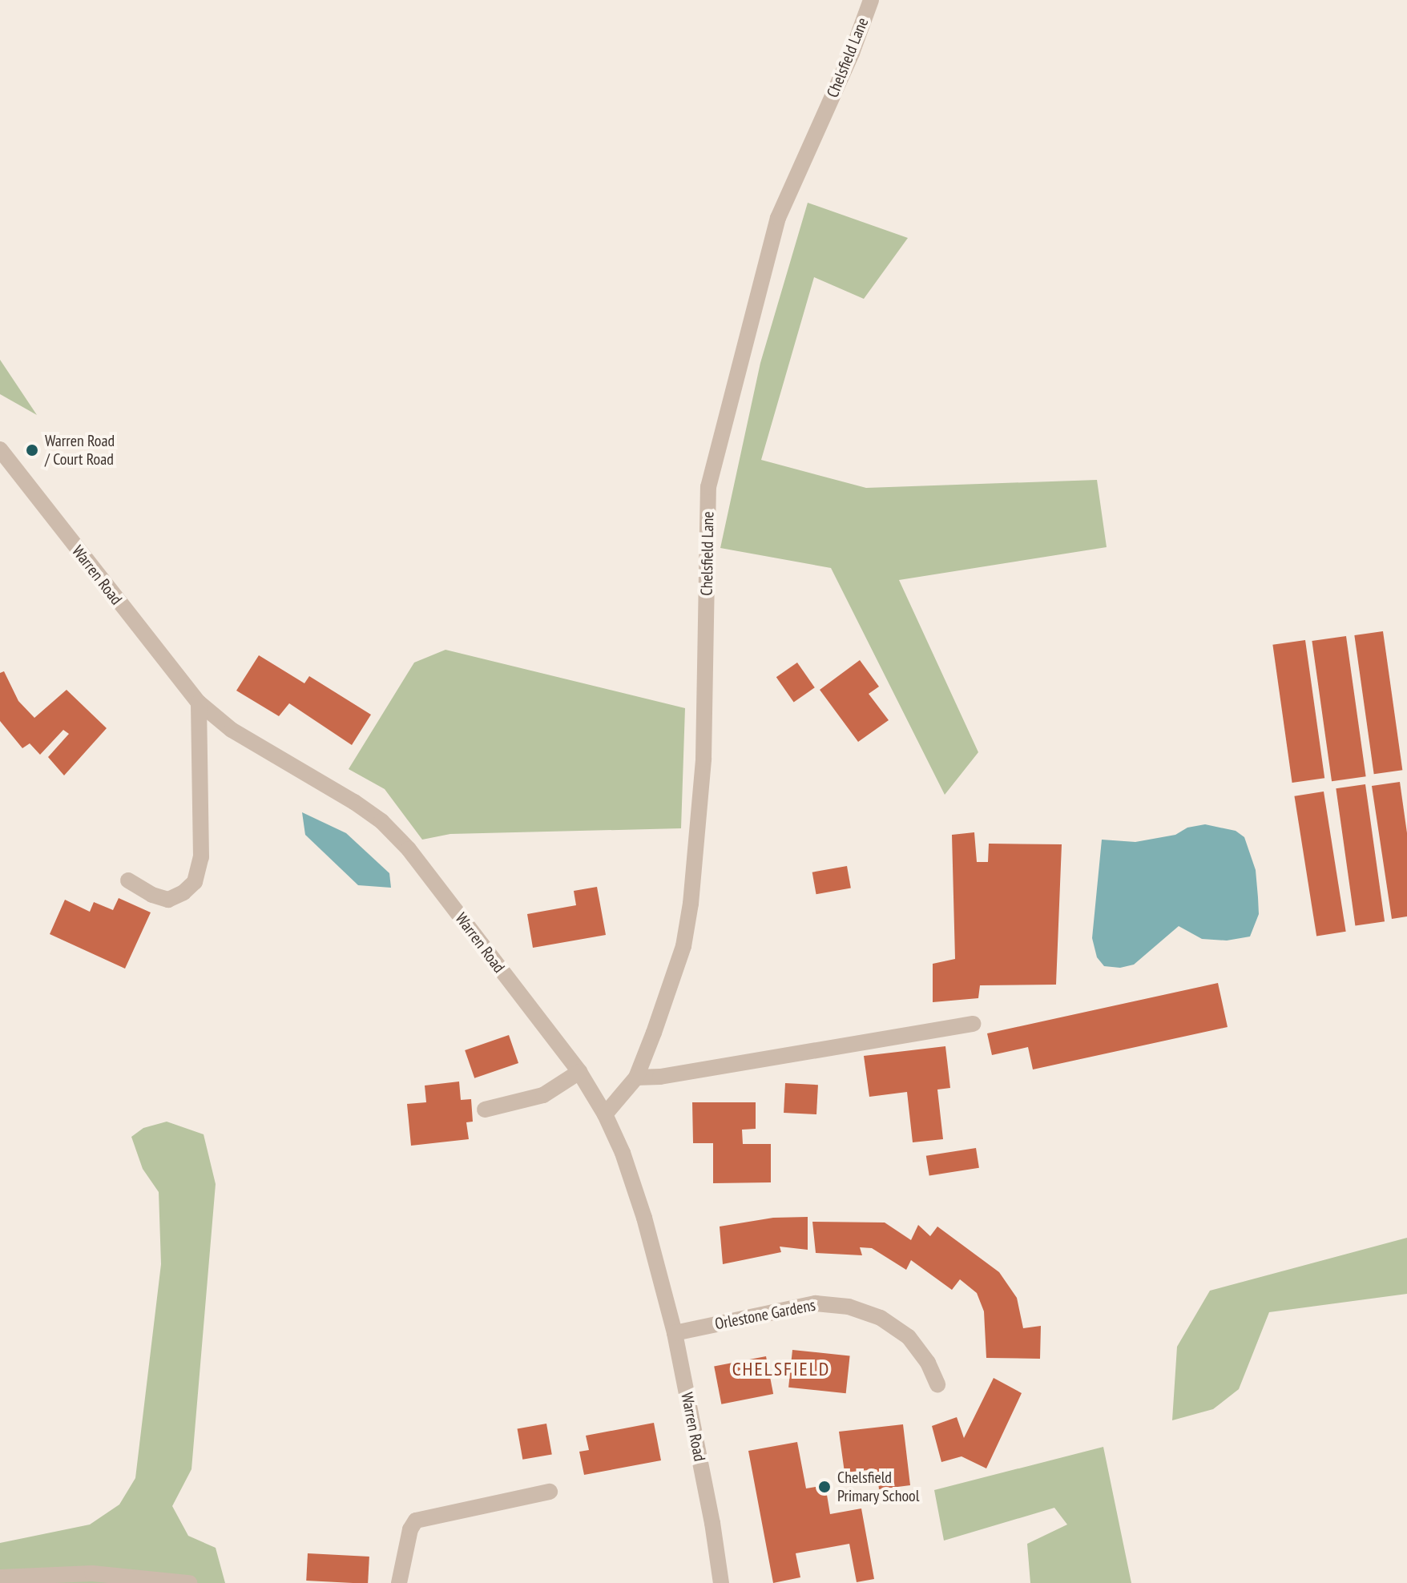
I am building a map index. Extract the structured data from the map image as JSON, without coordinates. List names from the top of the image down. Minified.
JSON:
{"streets":{"street":["Chelsfield Lane","Warren Road","Orlestone Gardens"]},"crossings":[["Chelsfield Lane","Warren Road"],["Warren Road","Orlestone Gardens"]],"districts":["CHELSFIELD"],"places":["Warren Road / Court Road","Chelsfield Primary School"]}
